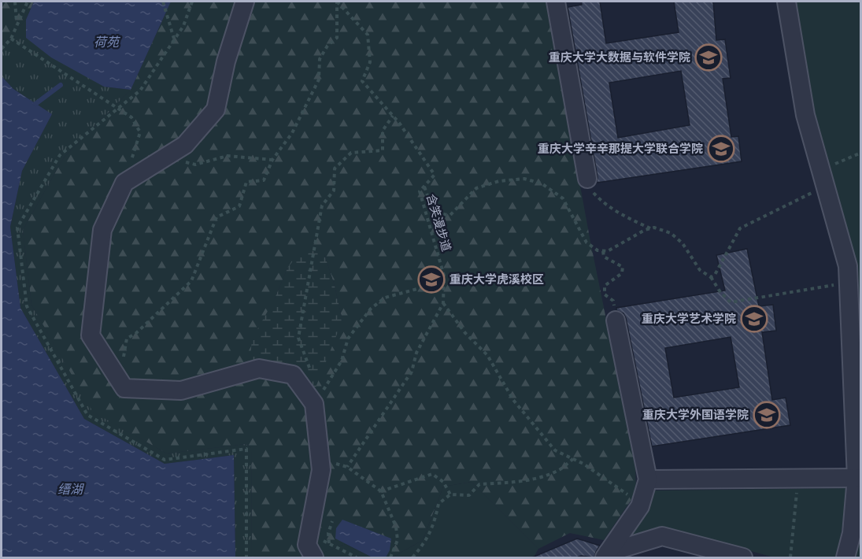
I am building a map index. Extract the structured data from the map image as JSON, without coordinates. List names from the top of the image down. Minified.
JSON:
{"streets":{"path":["含笑漫步道"]},"water":["荷苑","缙湖"],"places":{"school or university":["重庆大学大数据与软件学院","重庆大学辛辛那提大学联合学院","重庆大学虎溪校区","重庆大学艺术学院","重庆大学外国语学院"]}}
